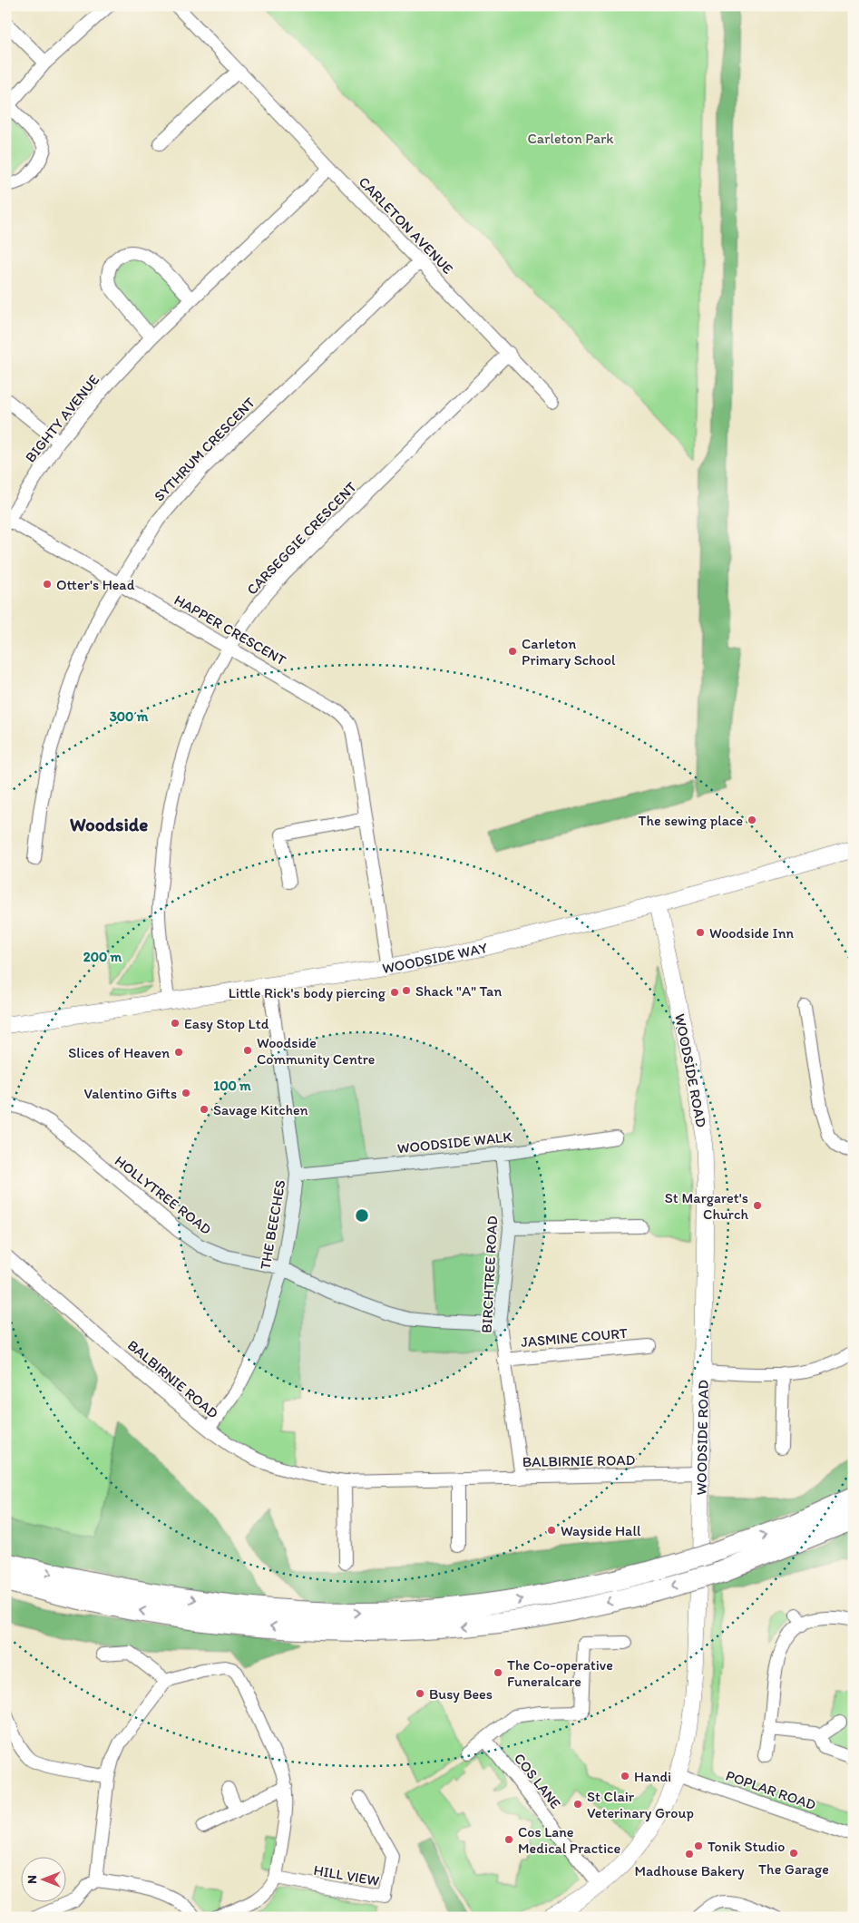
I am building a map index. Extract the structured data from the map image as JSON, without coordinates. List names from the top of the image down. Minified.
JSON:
{"streets":{"street":["CARLETON AVENUE","BIGHTY AVENUE","SYTHRUM CRESCENT","CARSEGGIE CRESCENT","HAPPER CRESCENT","WOODSIDE WAY","WOODSIDE ROAD","WOODSIDE WALK","HOLLYTREE ROAD","THE BEECHES","BIRCHTREE ROAD","JASMINE COURT","BALBIRNIE ROAD","COS LANE","POPLAR ROAD","HILL VIEW"]},"crossings":[["CARLETON AVENUE","BIGHTY AVENUE"],["CARLETON AVENUE","SYTHRUM CRESCENT"],["CARLETON AVENUE","CARSEGGIE CRESCENT"],["BIGHTY AVENUE","HAPPER CRESCENT"],["SYTHRUM CRESCENT","HAPPER CRESCENT"],["CARSEGGIE CRESCENT","HAPPER CRESCENT"],["CARSEGGIE CRESCENT","WOODSIDE WAY"],["HAPPER CRESCENT","WOODSIDE WAY"],["WOODSIDE WAY","WOODSIDE ROAD"],["WOODSIDE WAY","THE BEECHES"],["WOODSIDE ROAD","BALBIRNIE ROAD"],["WOODSIDE ROAD","COS LANE"],["WOODSIDE ROAD","POPLAR ROAD"],["WOODSIDE WALK","THE BEECHES"],["WOODSIDE WALK","BIRCHTREE ROAD"],["HOLLYTREE ROAD","THE BEECHES"],["HOLLYTREE ROAD","BIRCHTREE ROAD"],["THE BEECHES","BALBIRNIE ROAD"],["BIRCHTREE ROAD","JASMINE COURT"],["BIRCHTREE ROAD","BALBIRNIE ROAD"]],"districts":["Woodside"],"parks":["Carleton Park"],"places":["Otter's Head","Carleton Primary School","The sewing place","Woodside Inn","Shack \"A\" Tan","Little Rick's body piercing","Easy Stop Ltd","Woodside Community Centre","Slices of Heaven","Valentino Gifts","Savage Kitchen","St Margaret's Church","Wayside Hall","The Co-operative Funeralcare","Busy Bees","Handi","St Clair Veterinary Group","Cos Lane Medical Practice","Tonik Studio","The Garage","Madhouse Bakery"],"north":"left","rings":["300 m","200 m","100 m"]}
